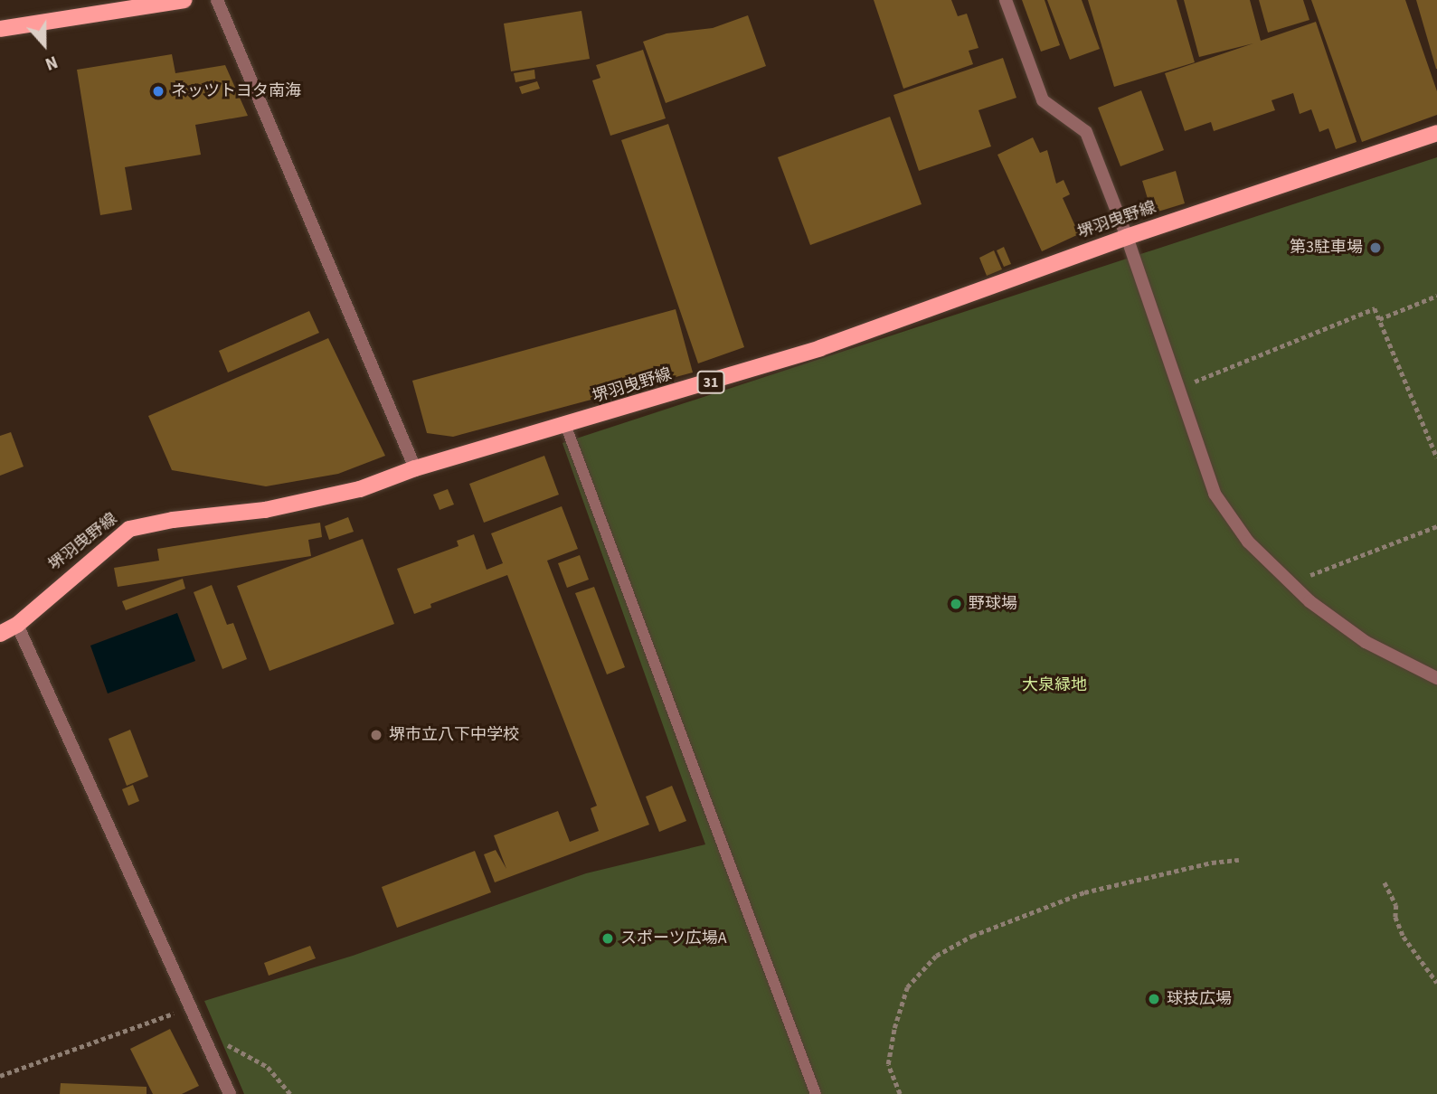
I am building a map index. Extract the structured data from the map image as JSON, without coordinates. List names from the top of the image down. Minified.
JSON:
{"streets":{"main road":["堺羽曳野線","31"]},"parks":["大泉緑地"],"places":["ネッツトヨタ南海","第3駐車場","野球場","堺市立八下中学校","スポーツ広場A","球技広場"],"north":"bottom"}
